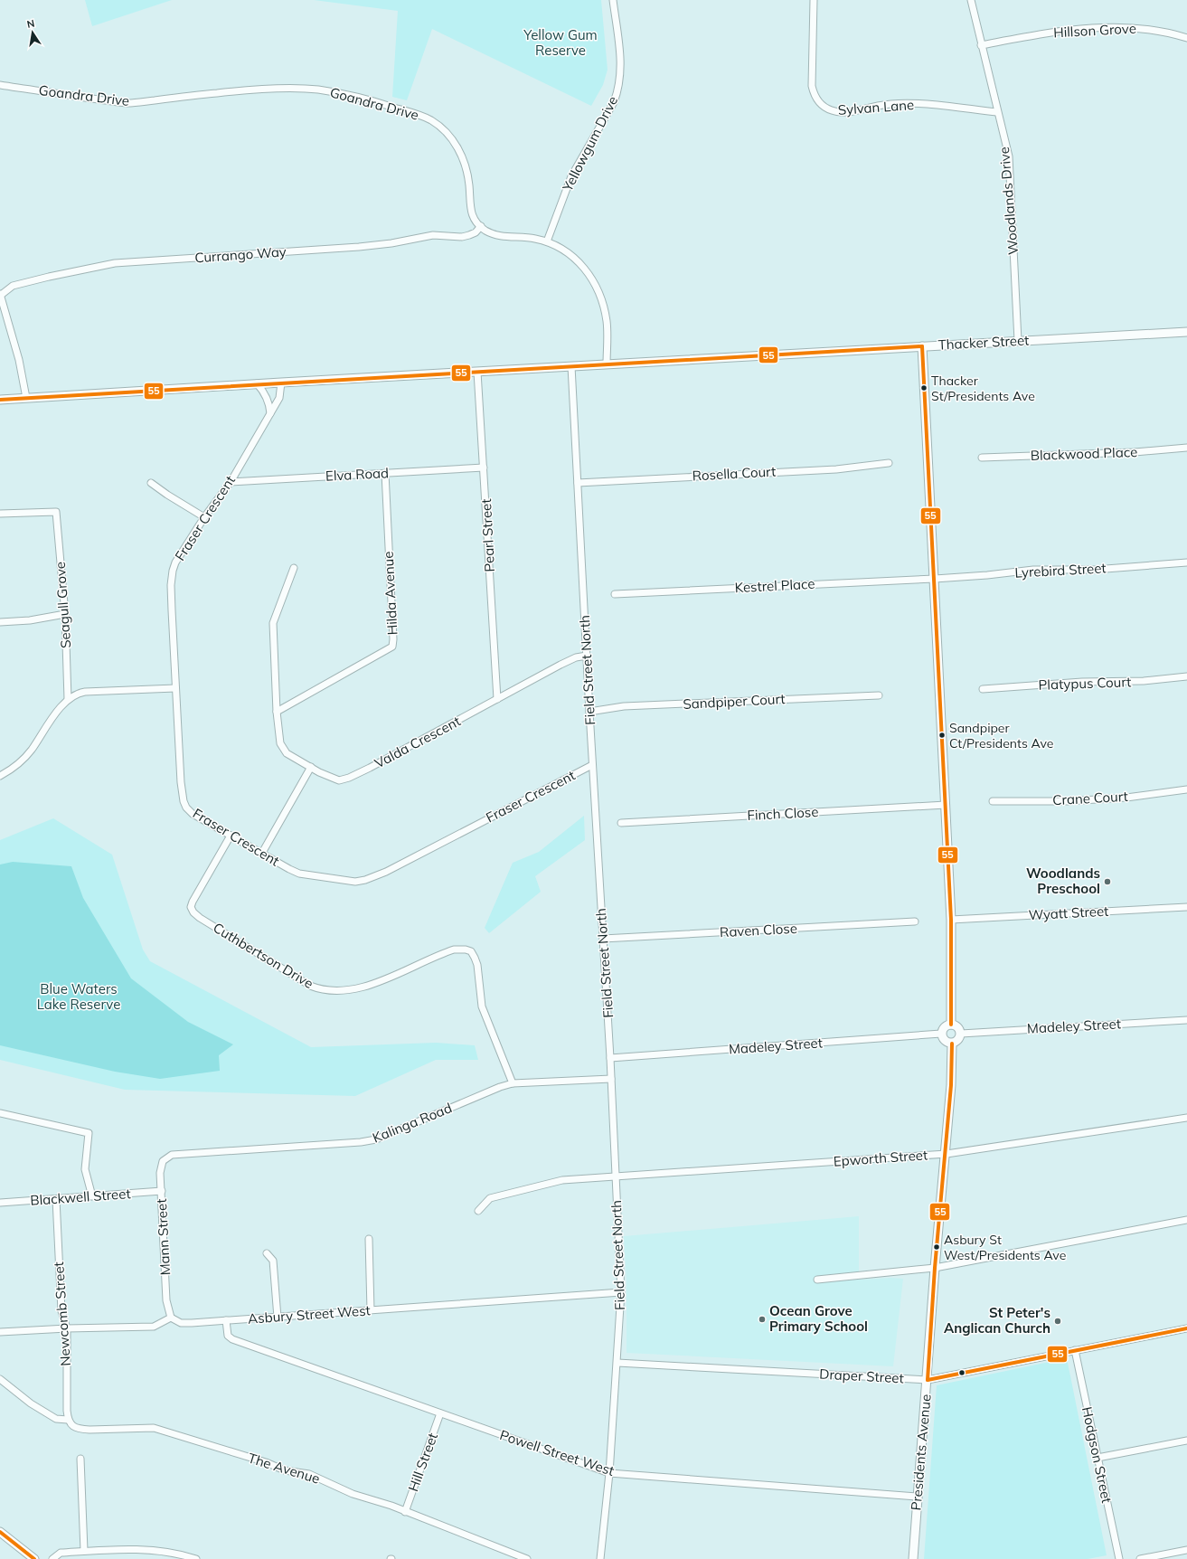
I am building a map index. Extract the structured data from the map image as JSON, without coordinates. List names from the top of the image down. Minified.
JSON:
{"streets":{"street":["Hillson Grove","Goandra Drive","Sylvan Lane","Yellowgum Drive","Woodlands Drive","Currango Way","Thacker Street","Blackwood Place","Rosella Court","Elva Road","Fraser Crescent","Pearl Street","Lyrebird Street","Kestrel Place","Hilda Avenue","Seagull Grove","Field Street North","Platypus Court","Sandpiper Court","Valda Crescent","Crane Court","Finch Close","Wyatt Street","Raven Close","Cuthbertson Drive","Madeley Street","Kalinga Road","Epworth Street","Blackwell Street","Mann Street","Newcomb Street","Asbury Street West","Draper Street","Presidents Avenue","Powell Street West","Hodgson Street","Hill Street","The Avenue"]},"crossings":[["Hillson Grove","Woodlands Drive"],["Goandra Drive","Yellowgum Drive"],["Goandra Drive","Currango Way"],["Goandra Drive","Thacker Street"],["Sylvan Lane","Woodlands Drive"],["Woodlands Drive","Thacker Street"],["Thacker Street","Fraser Crescent"],["Thacker Street","Pearl Street"],["Thacker Street","Field Street North"],["Rosella Court","Field Street North"],["Elva Road","Fraser Crescent"],["Elva Road","Pearl Street"],["Elva Road","Hilda Avenue"],["Fraser Crescent","Field Street North"],["Fraser Crescent","Cuthbertson Drive"],["Pearl Street","Valda Crescent"],["Lyrebird Street","Kestrel Place"],["Hilda Avenue","Valda Crescent"],["Field Street North","Sandpiper Court"],["Field Street North","Valda Crescent"],["Field Street North","Raven Close"],["Field Street North","Madeley Street"],["Field Street North","Kalinga Road"],["Field Street North","Epworth Street"],["Field Street North","Asbury Street West"],["Field Street North","Draper Street"],["Field Street North","Powell Street West"],["Cuthbertson Drive","Kalinga Road"],["Madeley Street","Presidents Avenue"],["Kalinga Road","Mann Street"],["Epworth Street","Presidents Avenue"],["Blackwell Street","Mann Street"],["Blackwell Street","Newcomb Street"],["Mann Street","Asbury Street West"],["Newcomb Street","The Avenue"],["Asbury Street West","Powell Street West"],["Draper Street","Presidents Avenue"],["Draper Street","Hodgson Street"],["Presidents Avenue","Powell Street West"],["Powell Street West","Hill Street"],["Hill Street","The Avenue"]],"parks":["Yellow Gum Reserve","Blue Waters Lake Reserve"],"places":["Thacker St/Presidents Ave","Sandpiper Ct/Presidents Ave","Woodlands Preschool","Asbury St West/Presidents Ave","Ocean Grove Primary School","St Peter's Anglican Church"],"lines":["transit line 55"],"north":"top"}
